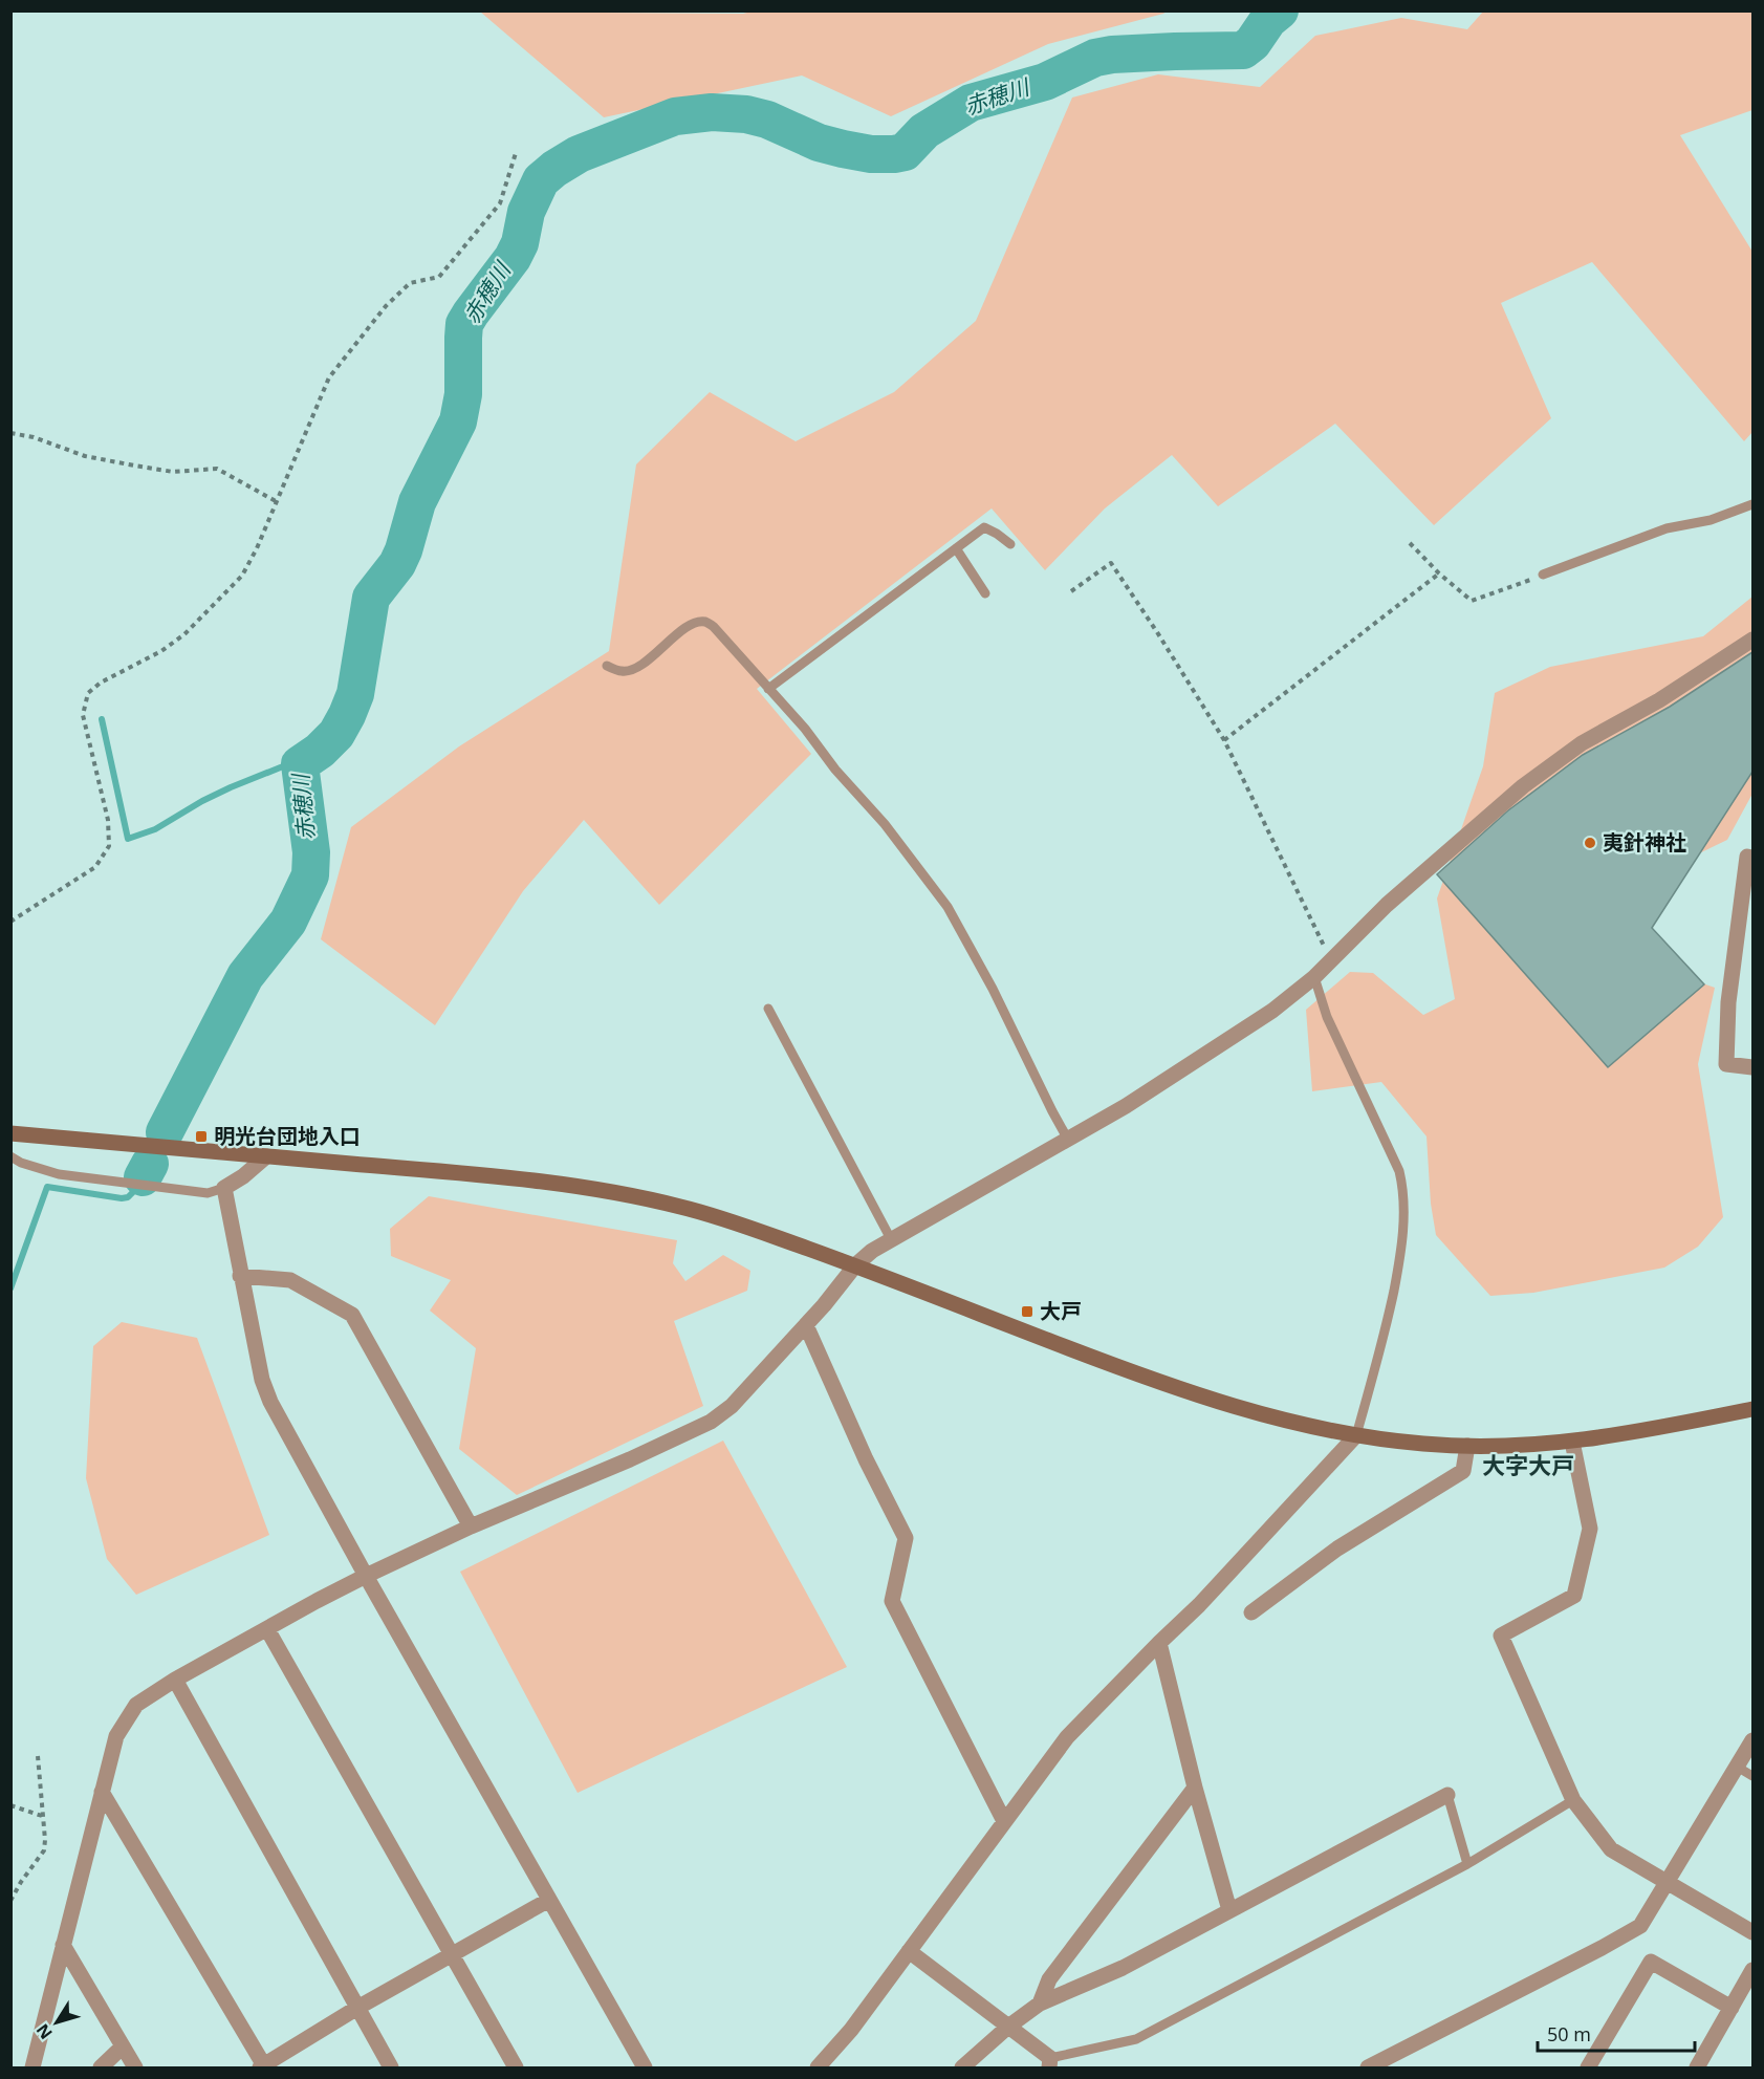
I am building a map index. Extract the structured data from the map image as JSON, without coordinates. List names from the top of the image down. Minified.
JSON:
{"districts":["大字大戸"],"water":["赤穂川"],"places":{"other":["夷針神社"],"transit":["明光台団地入口","大戸"]},"scale_bar":"50 m","north":"bottom left"}
